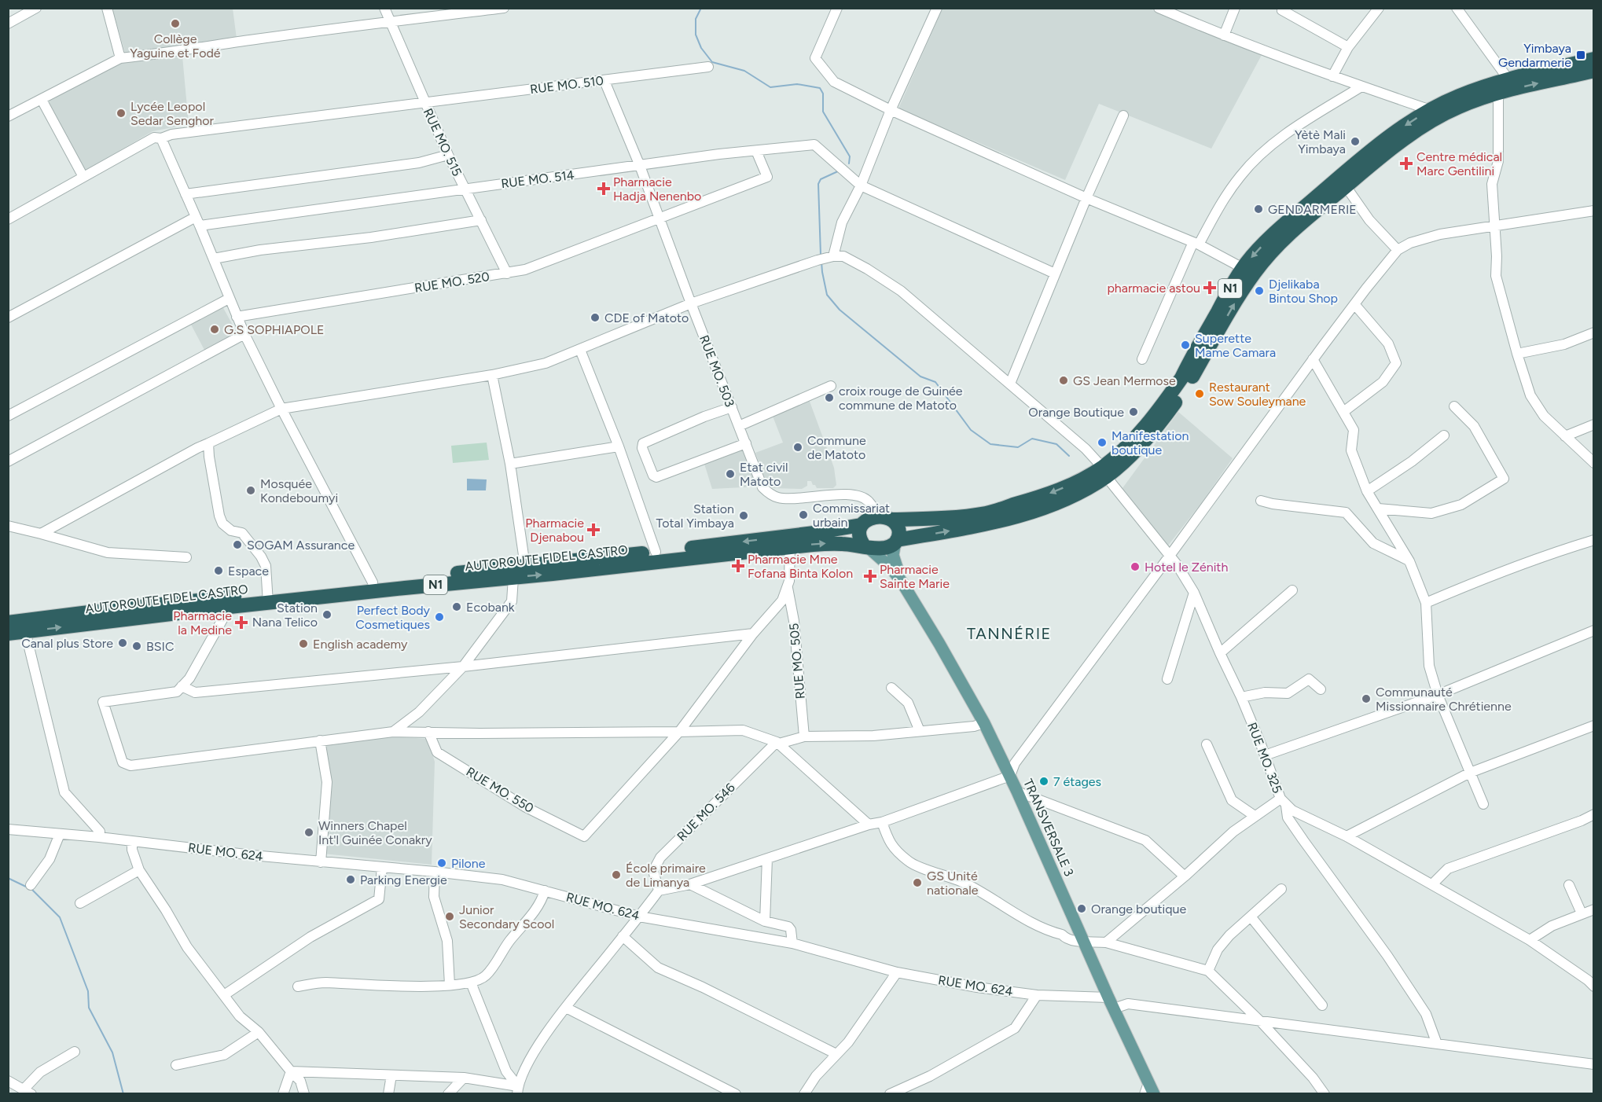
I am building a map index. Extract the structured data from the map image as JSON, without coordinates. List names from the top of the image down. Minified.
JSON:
{"streets":{"highway":["N1","AUTOROUTE FIDEL CASTRO"],"main road":["TRANSVERSALE 3"],"street":["RUE MO. 510","RUE MO. 515","RUE MO. 514","RUE MO. 520","RUE MO. 503","RUE MO. 505","RUE MO. 325","RUE MO. 550","RUE MO. 546","RUE MO. 624"]},"crossings":[["RUE MO. 510","RUE MO. 515"],["RUE MO. 510","RUE MO. 503"],["RUE MO. 515","RUE MO. 514"],["RUE MO. 515","RUE MO. 520"],["RUE MO. 514","RUE MO. 520"],["RUE MO. 514","RUE MO. 503"],["RUE MO. 520","RUE MO. 503"],["N1","RUE MO. 503"],["N1","AUTOROUTE FIDEL CASTRO"],["N1","RUE MO. 325"],["N1","TRANSVERSALE 3"],["RUE MO. 503","AUTOROUTE FIDEL CASTRO"],["RUE MO. 503","TRANSVERSALE 3"],["AUTOROUTE FIDEL CASTRO","TRANSVERSALE 3"],["TRANSVERSALE 3","RUE MO. 624"]],"districts":["TANNÉRIE"],"places":{"other":["Collège Yaguine et Fodé","Lycée Leopol Sedar Senghor","Yètè Mali Yimbaya","GENDARMERIE","Djelikaba Bintou Shop","CDE of Matoto","G.S SOPHIAPOLE","Superette Mame Camara","GS Jean Mermose","Restaurant Sow Souleymane","croix rouge de Guinée commune de Matoto","Orange Boutique","Manifestation boutique","Commune de Matoto","Etat civil Matoto","Mosquée Kondeboumyi","Commissariat urbain","Station Total Yimbaya","SOGAM Assurance","Hotel le Zénith","Espace","Ecobank","Station Nana Telico","Perfect Body Cosmetiques","Canal plus Store","English academy","BSIC","Communauté Missionnaire Chrétienne","7 étages","Winners Chapel Int'l Guinée Conakry","Pilone","École primaire de Limanya","Parking Energie","GS Unité nationale","Orange boutique","Junior Secondary Scool"],"transit":["Yimbaya Gendarmerie"],"health":["Centre médical Marc Gentilini","Pharmacie Hadja Nenenbo","pharmacie astou","Pharmacie Djenabou","Pharmacie Mme Fofana Binta Kolon","Pharmacie Sainte Marie","Pharmacie la Medine"]}}
